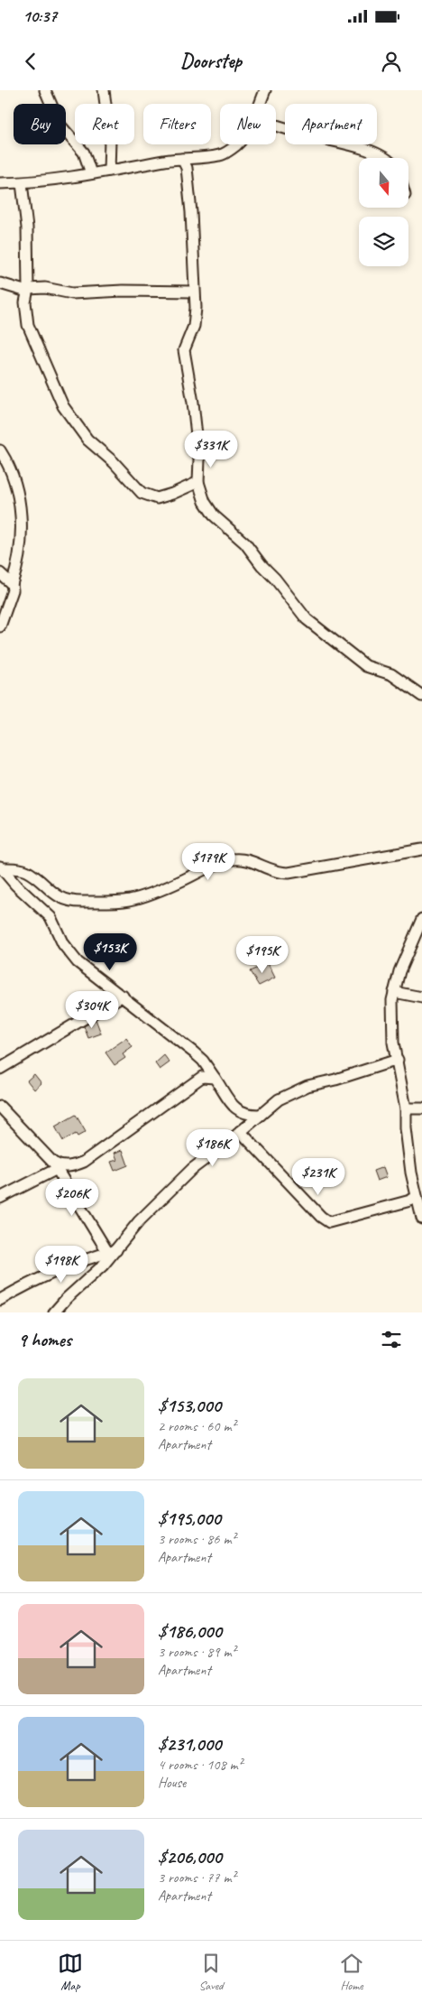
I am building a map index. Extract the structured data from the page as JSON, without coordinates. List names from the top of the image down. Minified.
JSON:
{"north":"bottom","page":{"status":"10:37","header":"Doorstep","chip":["Buy","Rent","Filters","New","Apartment"],"price":["$331K","$179K","$153K","$195K","$304K","$186K","$231K","$206K","$198K"],"heading":"9 homes","list":[{"name":"$153,000","note":"2 rooms · 60 m² · Apartment"},{"name":"$195,000","note":"3 rooms · 86 m² · Apartment"},{"name":"$186,000","note":"3 rooms · 89 m² · Apartment"},{"name":"$231,000","note":"4 rooms · 108 m² · House"},{"name":"$206,000","note":"3 rooms · 77 m² · Apartment"}],"tabs":["Map","Saved","Home"]}}
